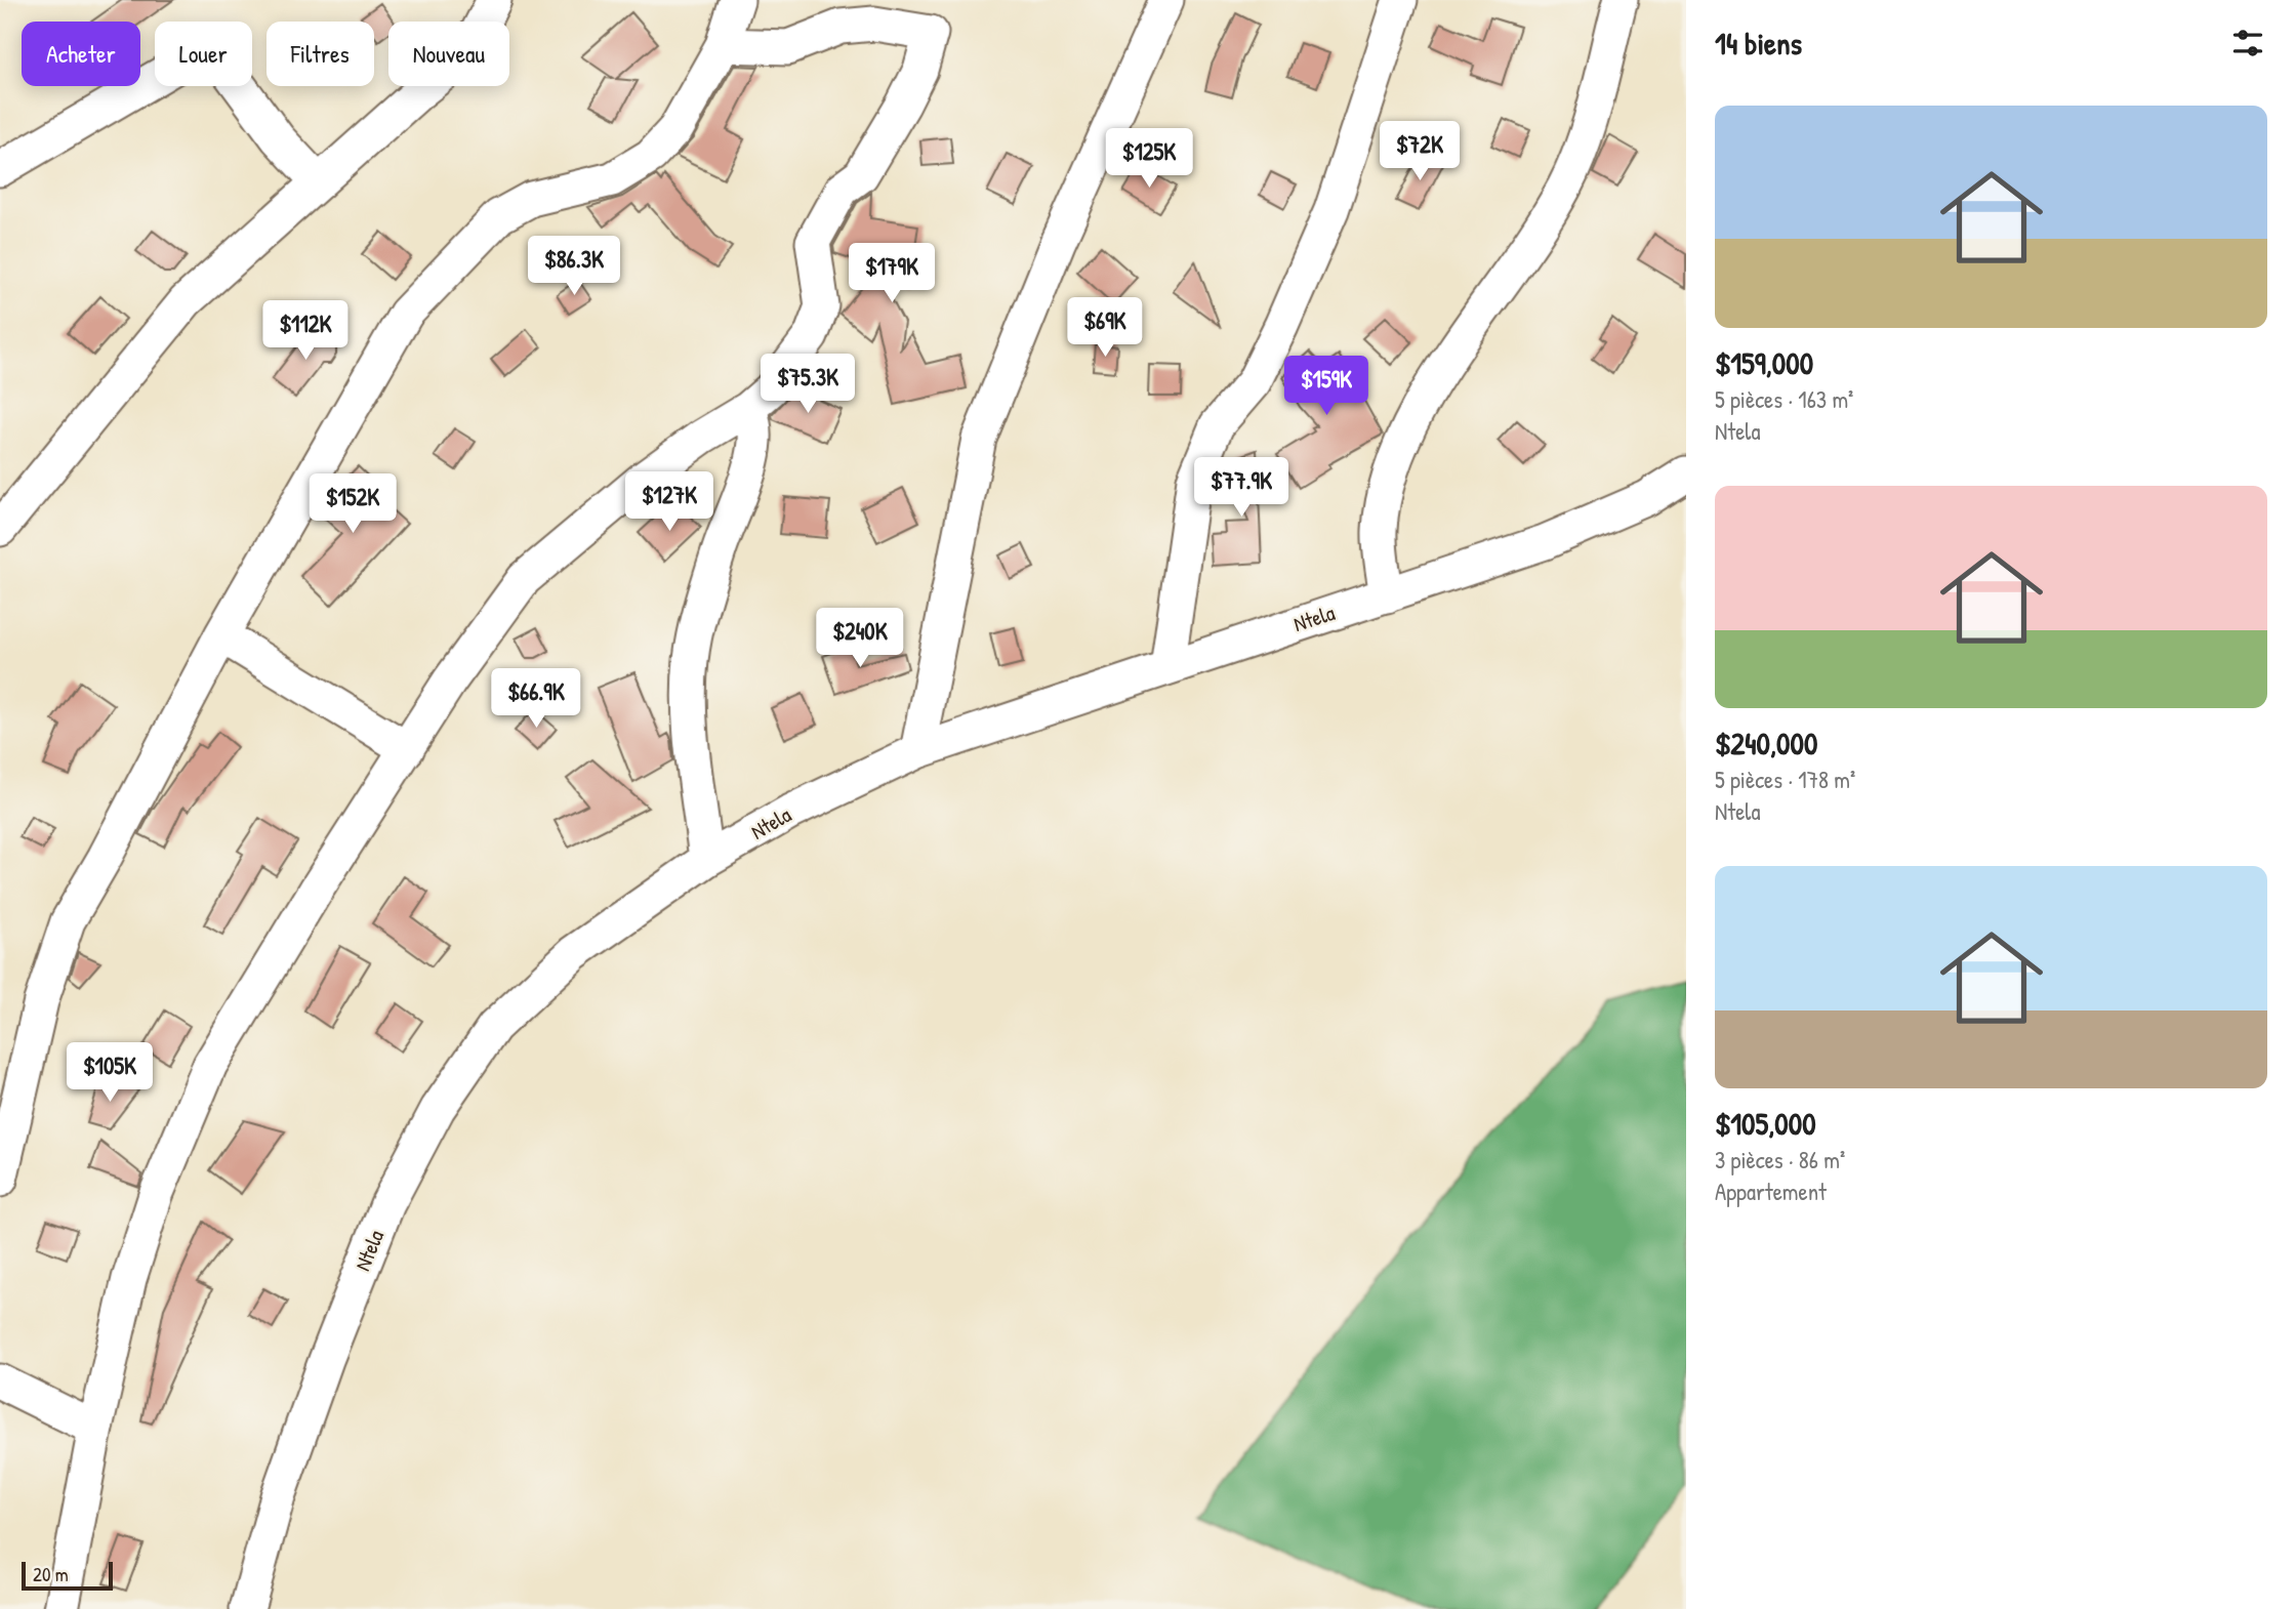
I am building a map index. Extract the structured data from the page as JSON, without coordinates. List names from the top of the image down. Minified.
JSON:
{"streets":{"street":["Ntela"]},"scale_bar":"20 m","page":{"heading":"14 biens","chip":["Acheter","Louer","Filtres","Nouveau"],"list":[{"name":"$159,000","note":"5 pièces · 163 m² · Ntela"},{"name":"$240,000","note":"5 pièces · 178 m² · Ntela"},{"name":"$105,000","note":"3 pièces · 86 m² · Appartement"}],"price":["$72K","$125K","$86.3K","$179K","$69K","$112K","$75.3K","$159K","$77.9K","$127K","$152K","$240K","$66.9K","$105K"],"scale":"20 m"}}
